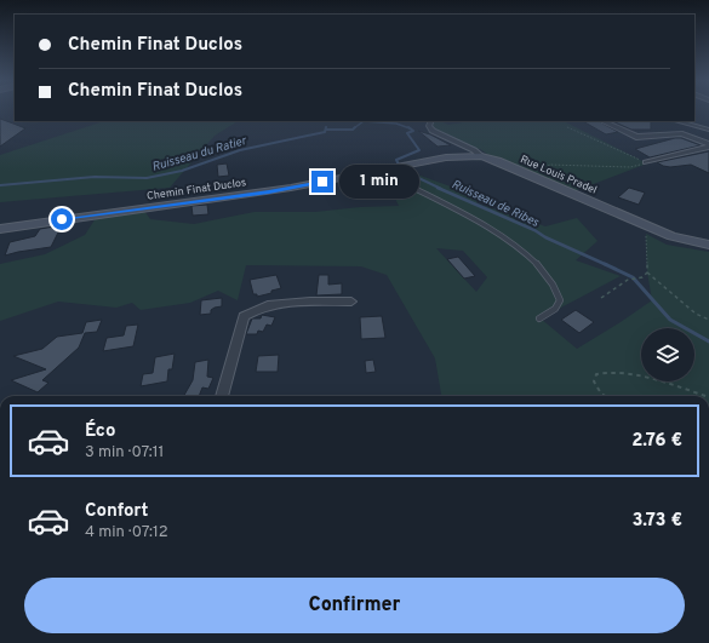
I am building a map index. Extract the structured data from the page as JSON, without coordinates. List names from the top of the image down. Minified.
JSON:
{"streets":{"main road":["Rue Louis Pradel","Chemin Finat Duclos"]},"crossings":[["Rue Louis Pradel","Chemin Finat Duclos"]],"water":["Ruisseau du Ratier","Ruisseau de Ribes"],"page":{"banner":["Chemin Finat Duclos","Chemin Finat Duclos"],"bubble":"1 min","list":[{"name":"Éco","note":"3 min · 07:11","value":"2.76 €"},{"name":"Confort","note":"4 min · 07:12","value":"3.73 €"}],"buttons":"Confirmer"}}
